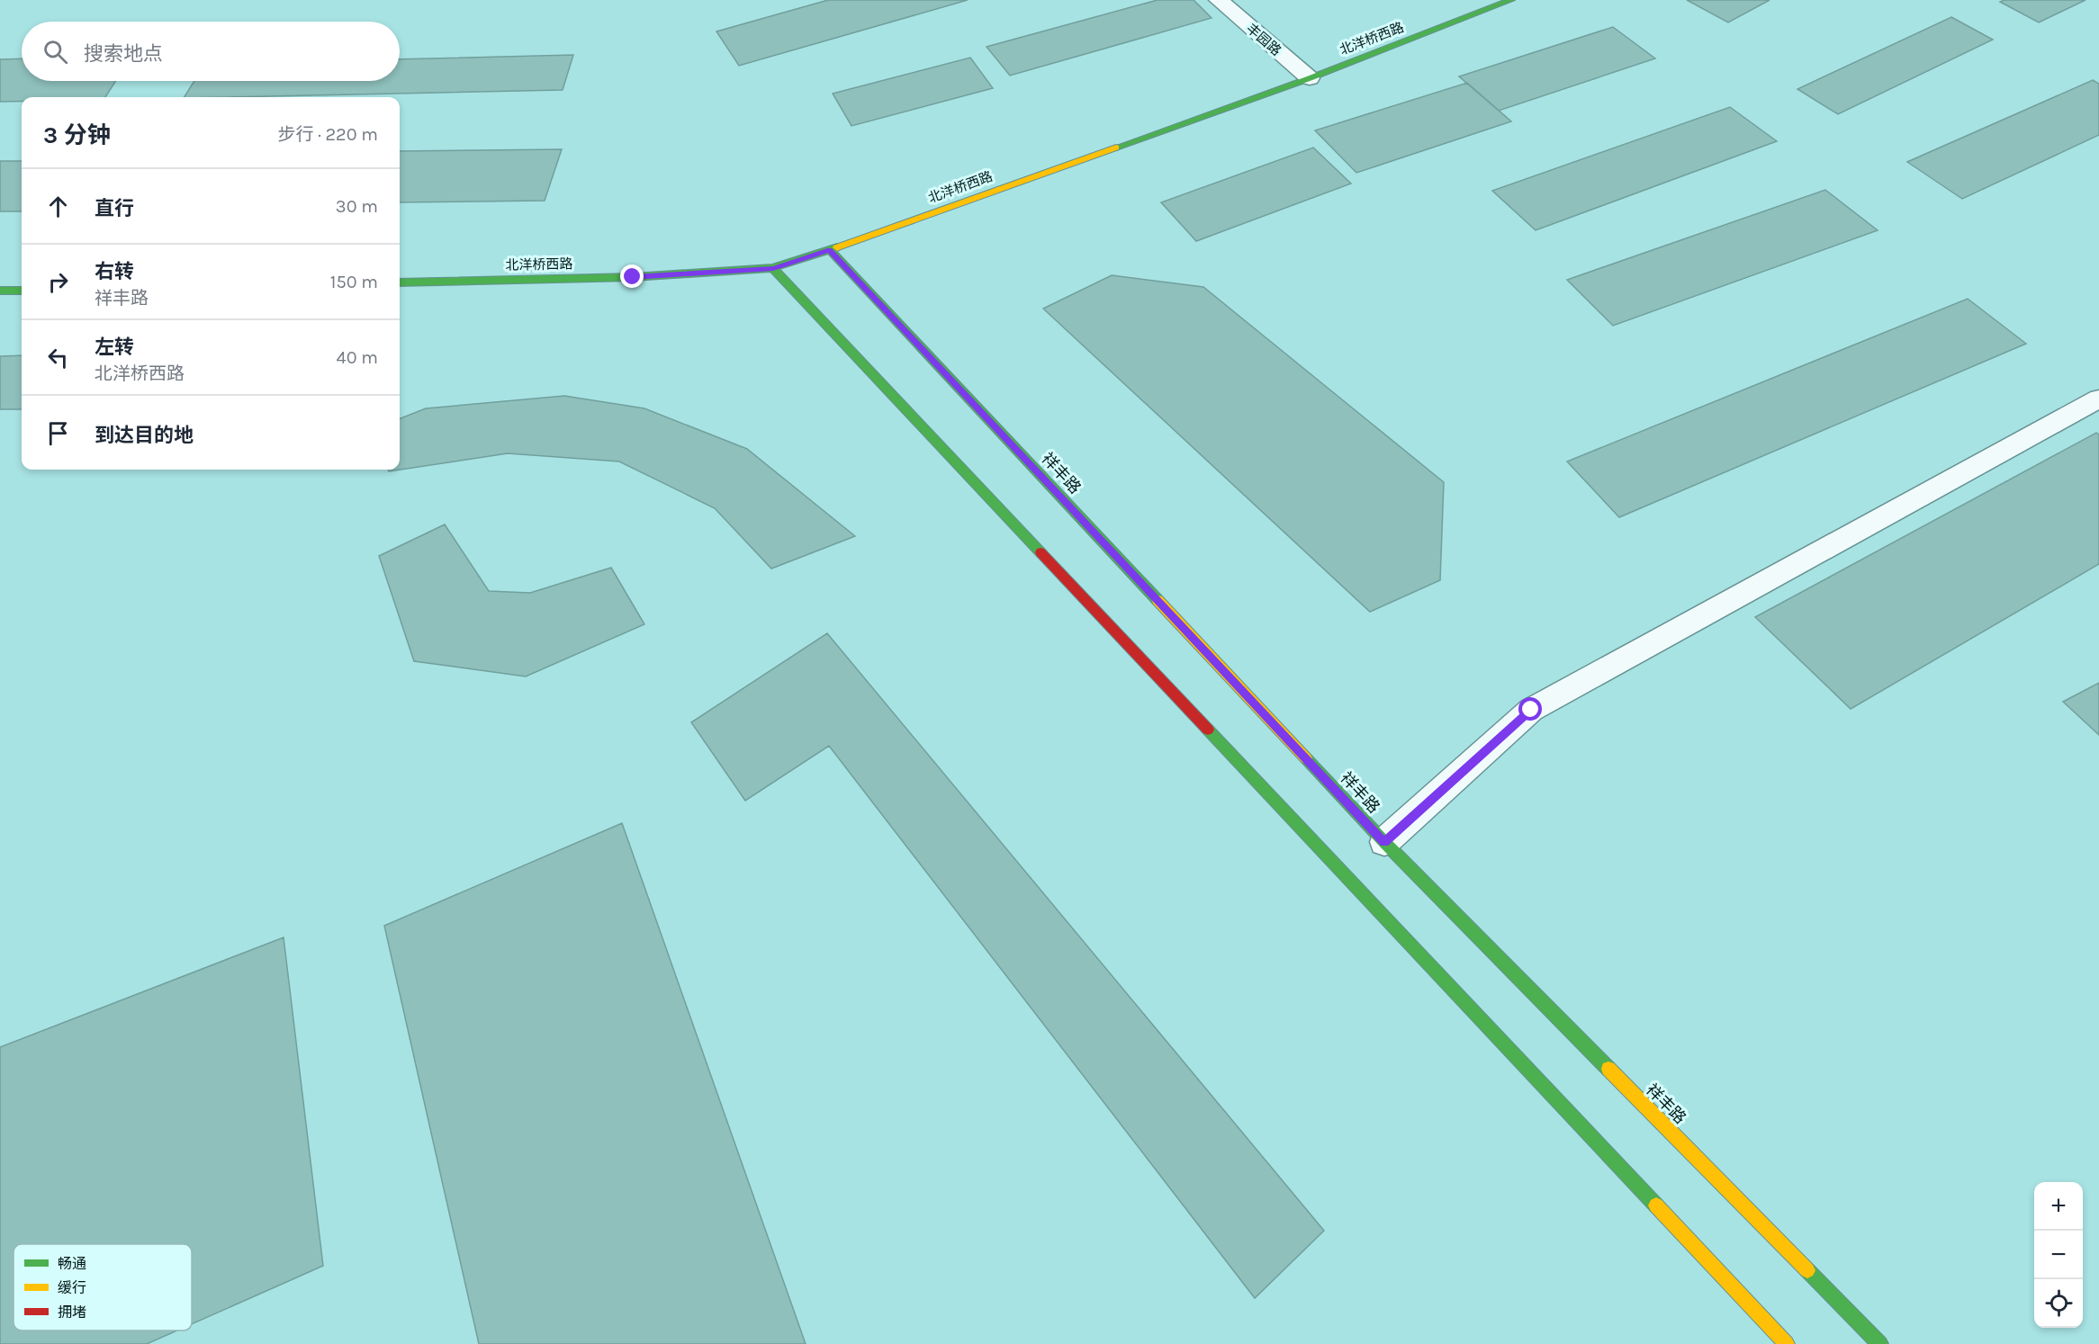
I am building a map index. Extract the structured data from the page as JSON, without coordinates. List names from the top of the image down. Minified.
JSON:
{"streets":{"main road":["北洋桥西路","祥丰路"],"street":["丰园路"]},"crossings":[["北洋桥西路","丰园路"],["北洋桥西路","祥丰路"]],"legend":["畅通","缓行","拥堵"],"page":{"search":"搜索地点","heading":["3 分钟","步行 · 220 m"],"list":[["直行","30 m"],["右转","祥丰路","150 m"],["左转","北洋桥西路","40 m"],"到达目的地"],"map_buttons":["+","−"]}}
